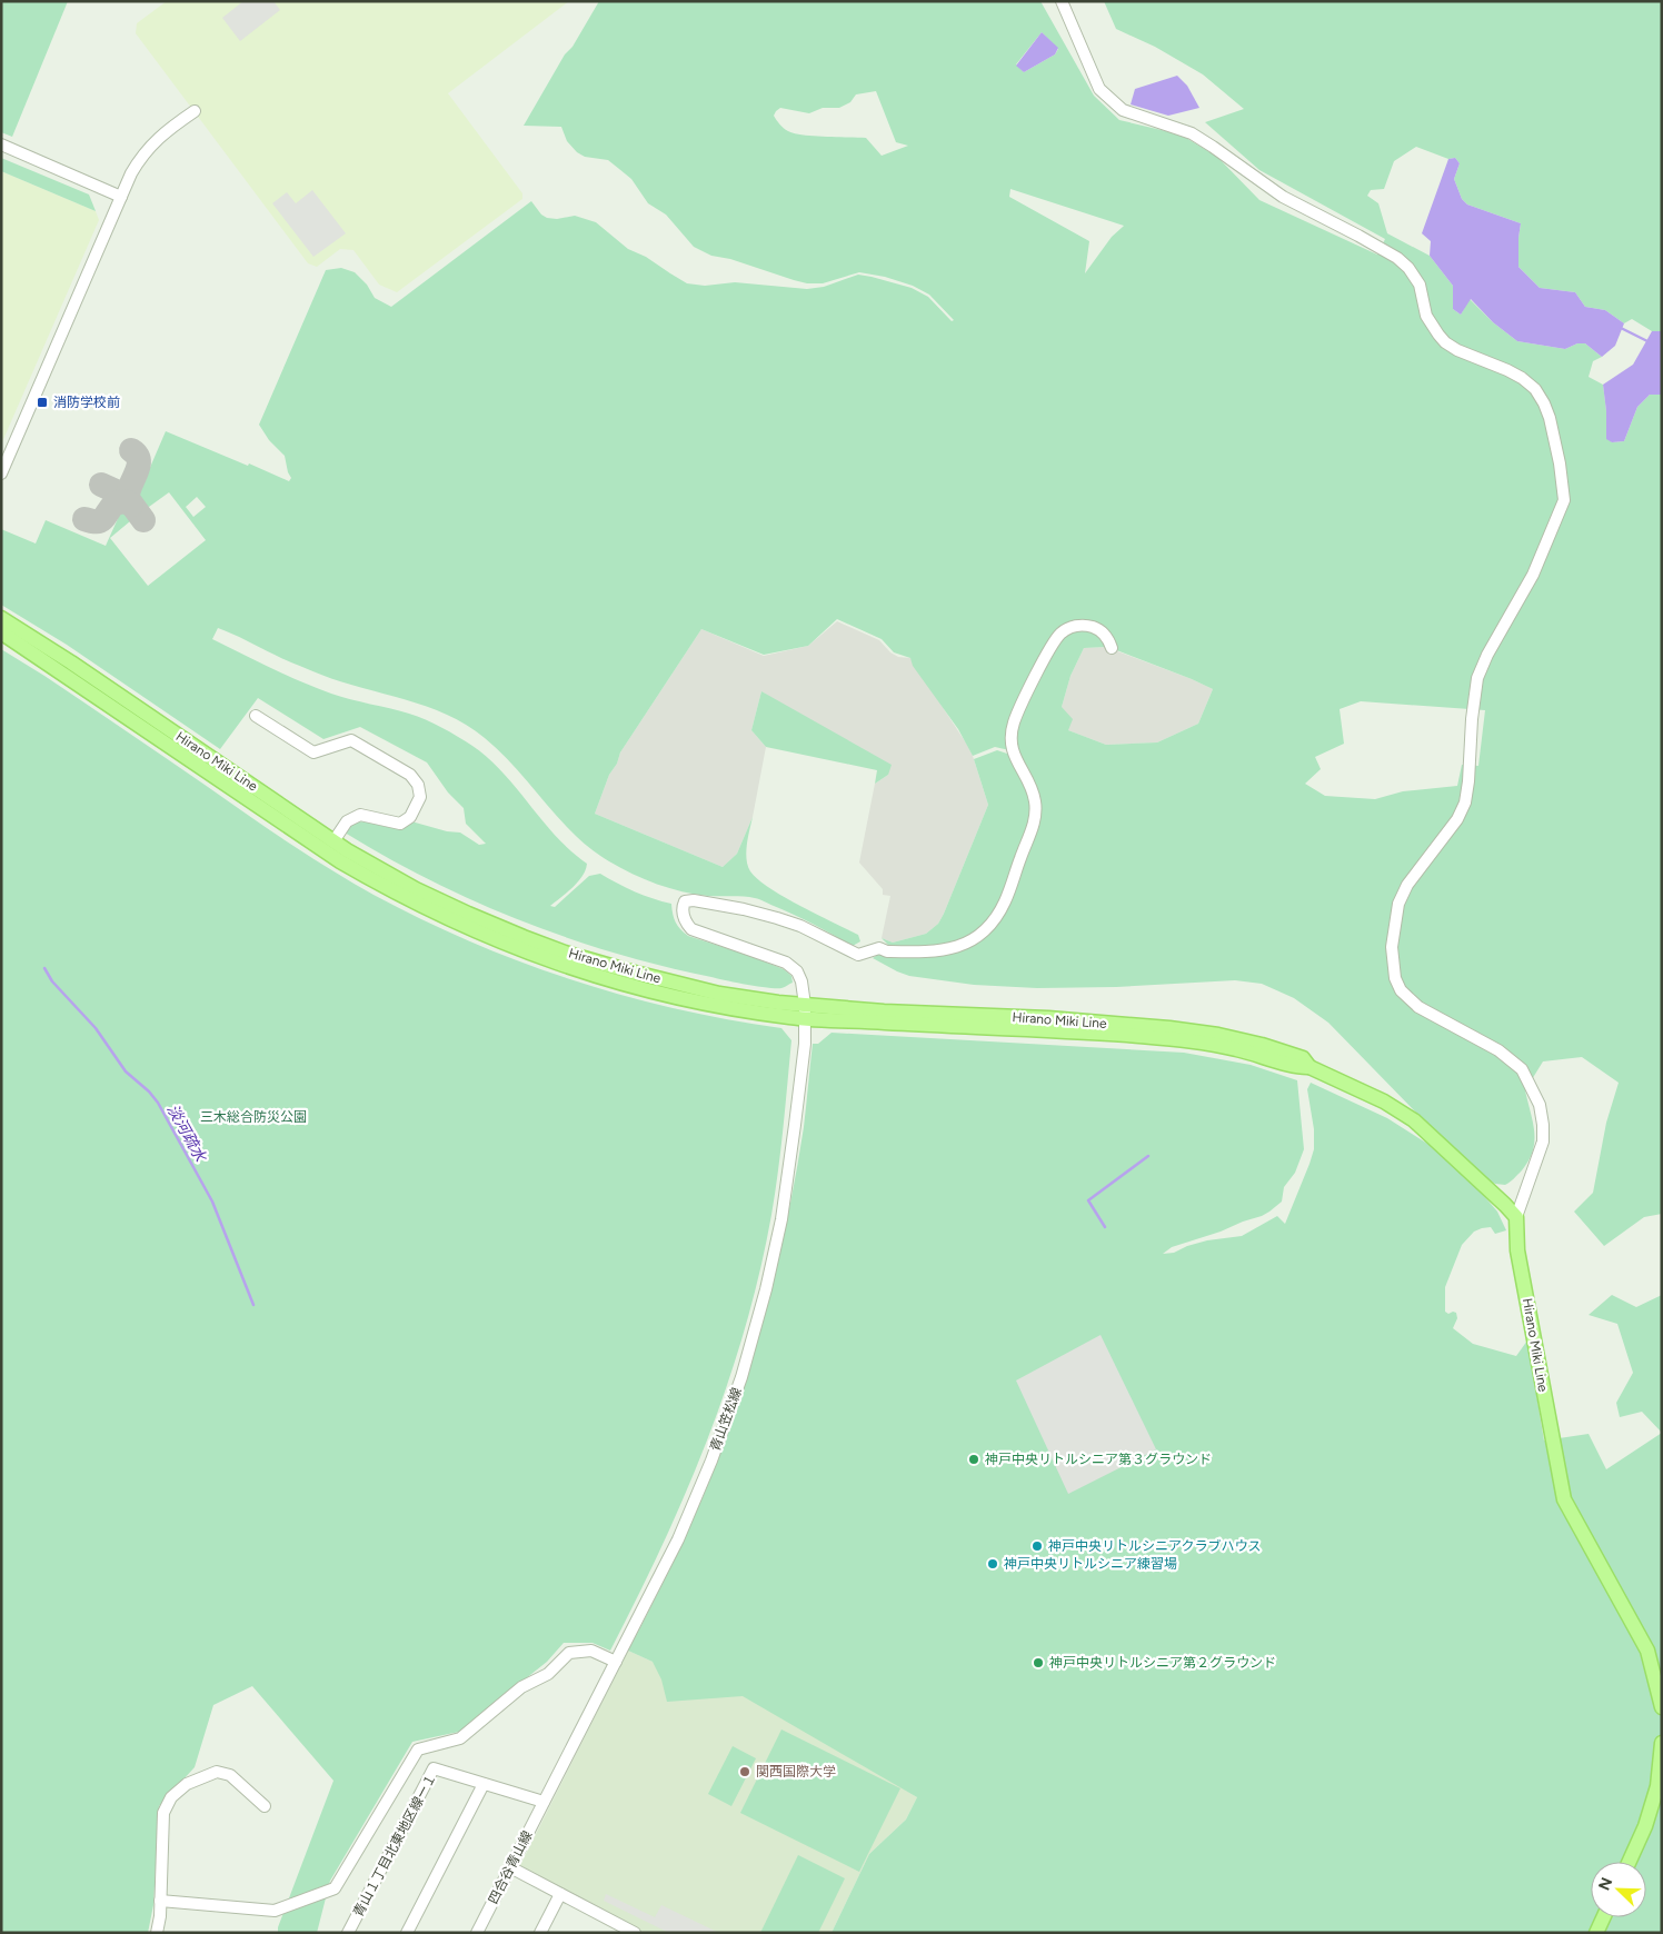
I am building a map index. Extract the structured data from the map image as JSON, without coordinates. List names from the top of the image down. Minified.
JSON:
{"streets":{"main road":["Hirano Miki Line"],"street":["青山笠松線","青山１丁目北東地区線ー１","四合谷青山線"]},"crossings":[["Hirano Miki Line","青山笠松線"],["青山笠松線","青山１丁目北東地区線ー１"],["青山笠松線","四合谷青山線"],["青山１丁目北東地区線ー１","四合谷青山線"]],"water":["淡河疏水"],"parks":["三木総合防災公園"],"places":{"transit":["消防学校前"],"other":["神戸中央リトルシニア第３グラウンド","神戸中央リトルシニアクラブハウス","神戸中央リトルシニア練習場","神戸中央リトルシニア第２グラウンド","関西国際大学"]},"north":"top left"}
